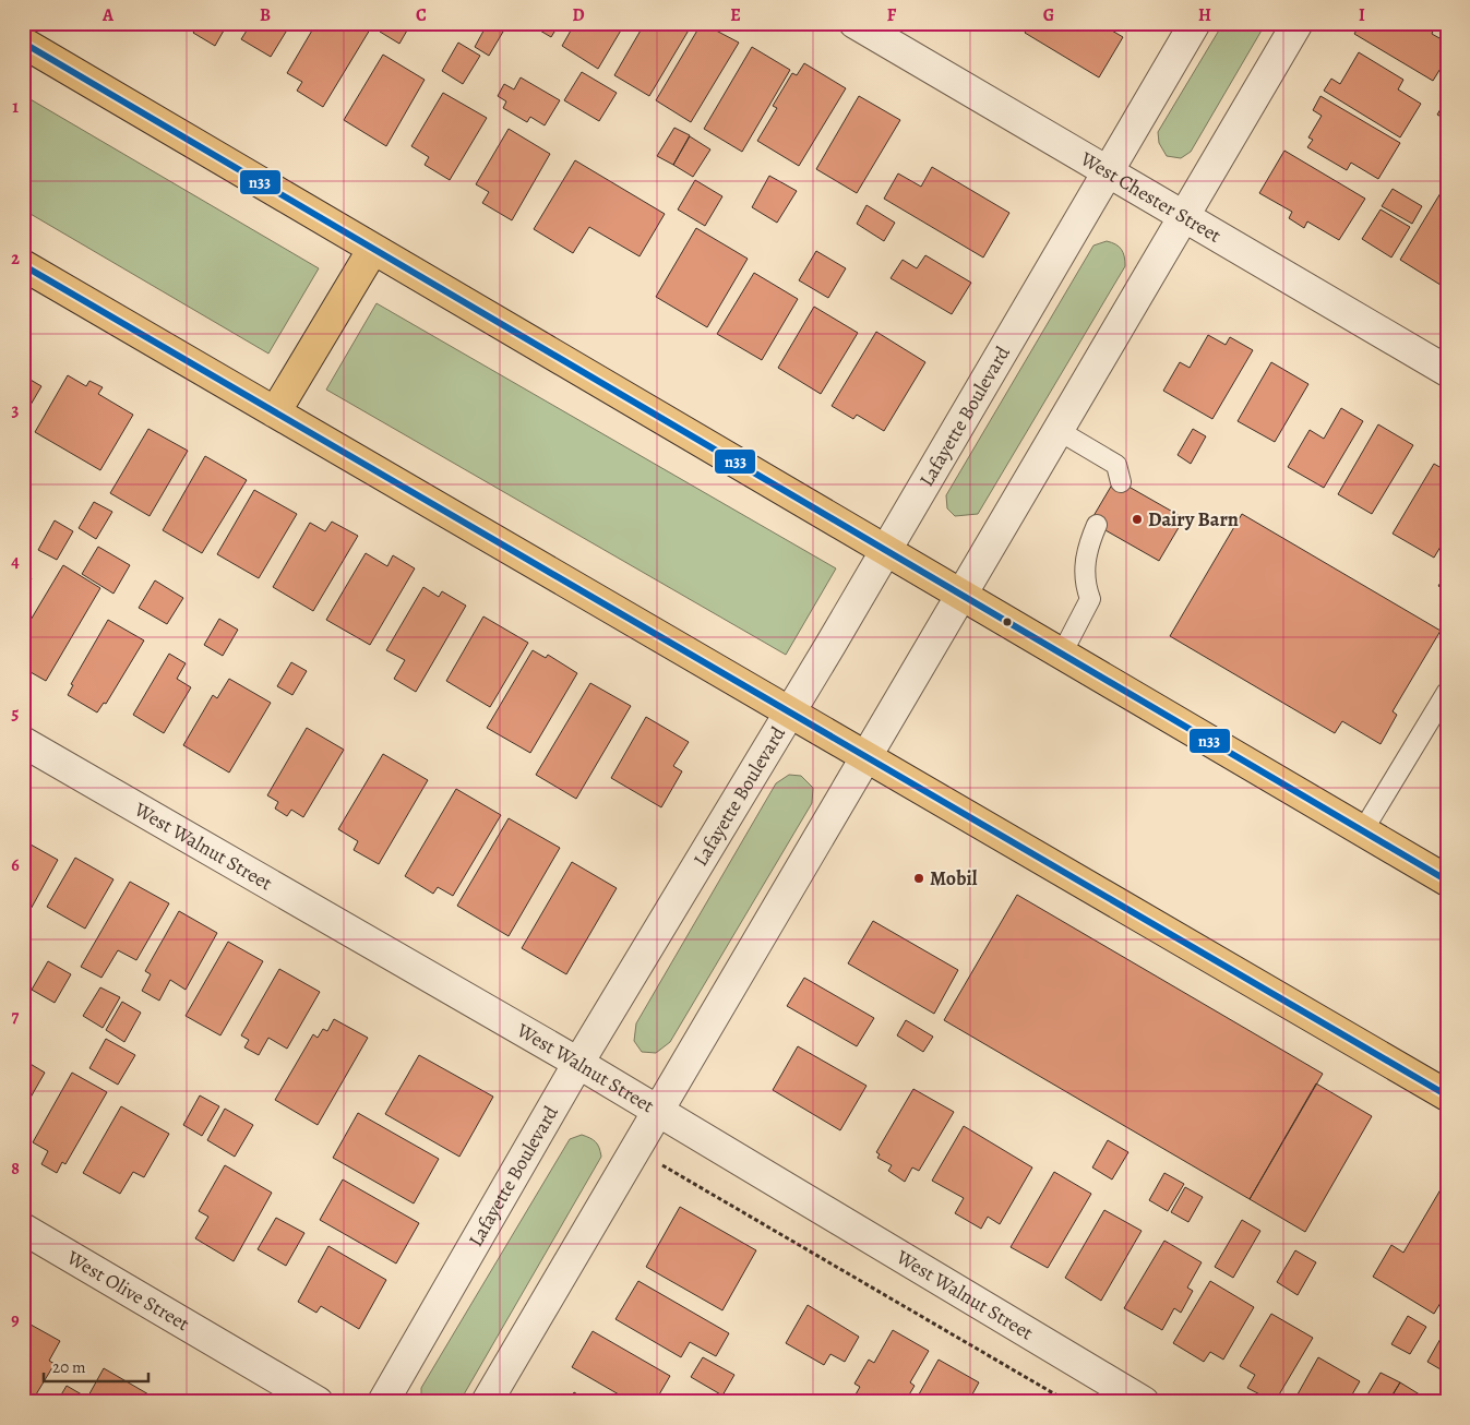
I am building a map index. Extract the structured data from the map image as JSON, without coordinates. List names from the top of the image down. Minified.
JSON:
{"streets":{"street":["West Chester Street","Lafayette Boulevard","West Walnut Street","West Olive Street"]},"crossings":[["West Chester Street","Lafayette Boulevard"],["Lafayette Boulevard","West Walnut Street"]],"places":["Dairy Barn","Mobil"],"lines":["transit line n33"],"scale_bar":"20 m","grid":{"columns":["A","B","C","D","E","F","G","H","I"],"rows":["1","2","3","4","5","6","7","8","9"]}}
